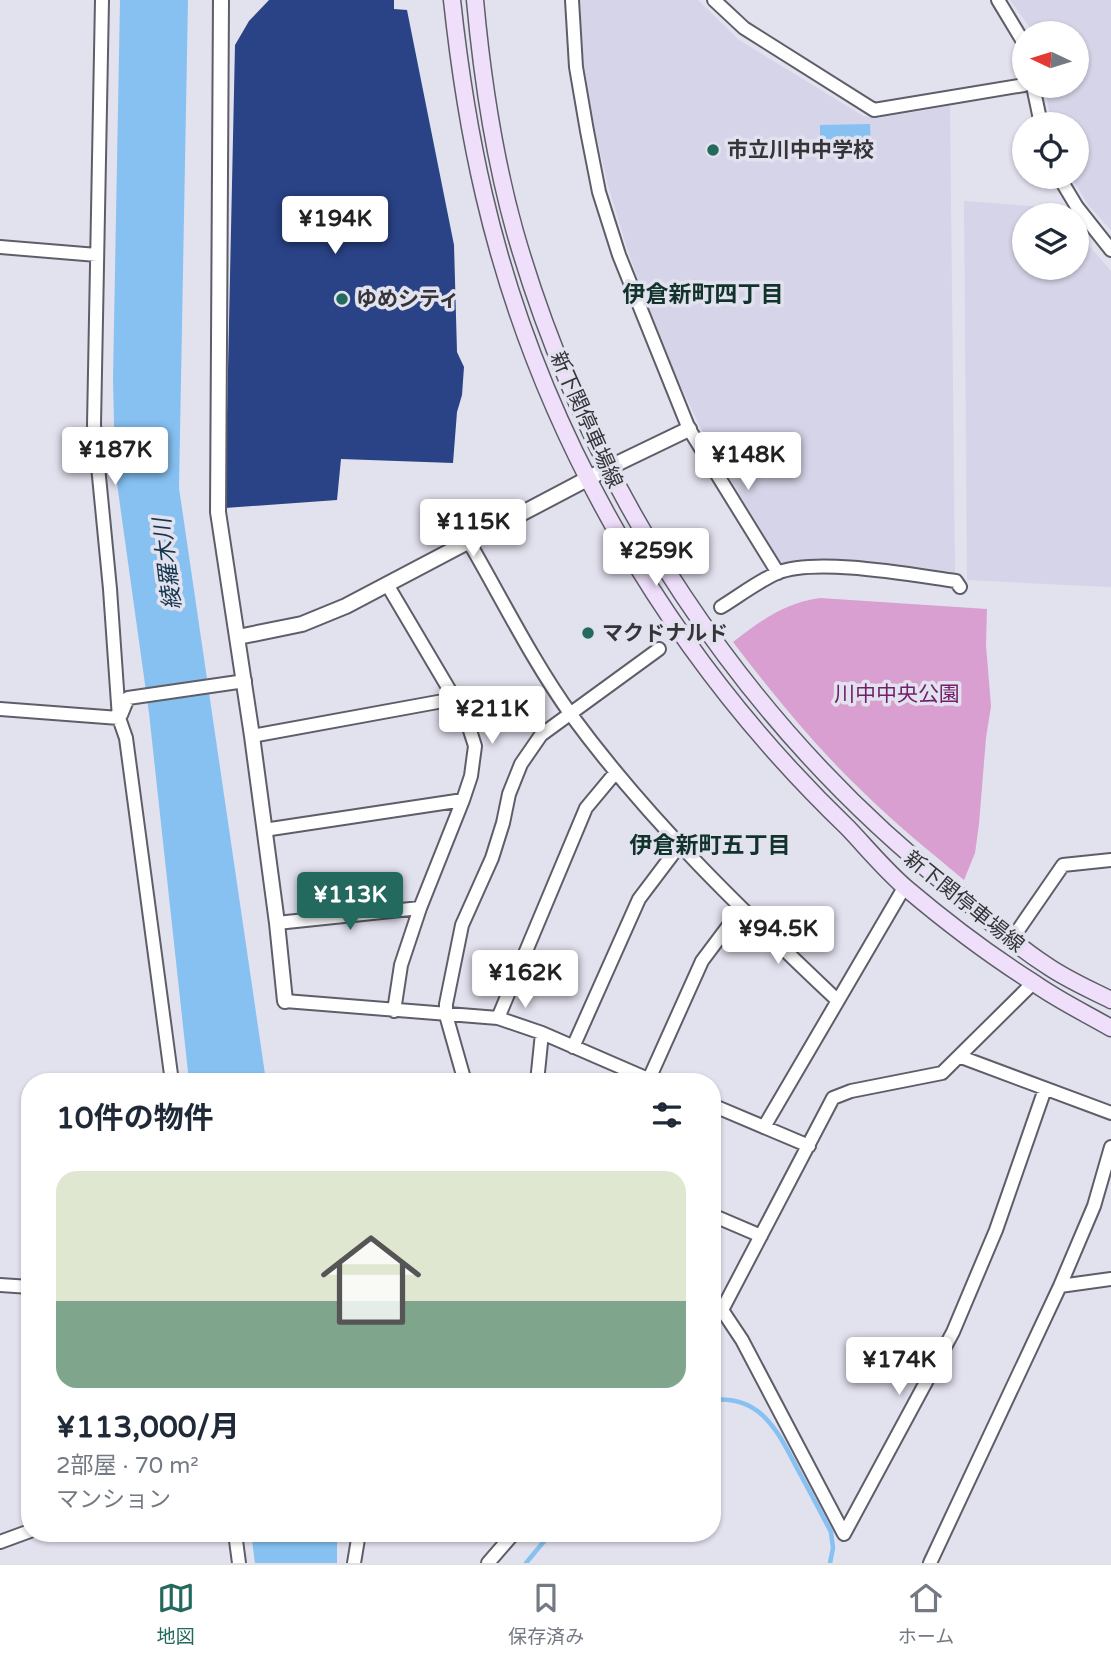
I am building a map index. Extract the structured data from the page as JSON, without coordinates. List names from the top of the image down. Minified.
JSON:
{"streets":{"main road":["新下関停車場線"]},"districts":["伊倉新町四丁目","伊倉新町五丁目"],"water":["綾羅木川"],"parks":["川中中央公園"],"places":["市立川中中学校","ゆめシティ","マクドナルド"],"north":"left","page":{"price":["¥194K","¥187K","¥148K","¥115K","¥259K","¥211K","¥113K","¥94.5K","¥162K","¥174K"],"heading":"10件の物件","list":[{"name":"¥113,000/月","note":"2部屋 · 70 m² · マンション"}],"tabs":["地図","保存済み","ホーム"]}}
